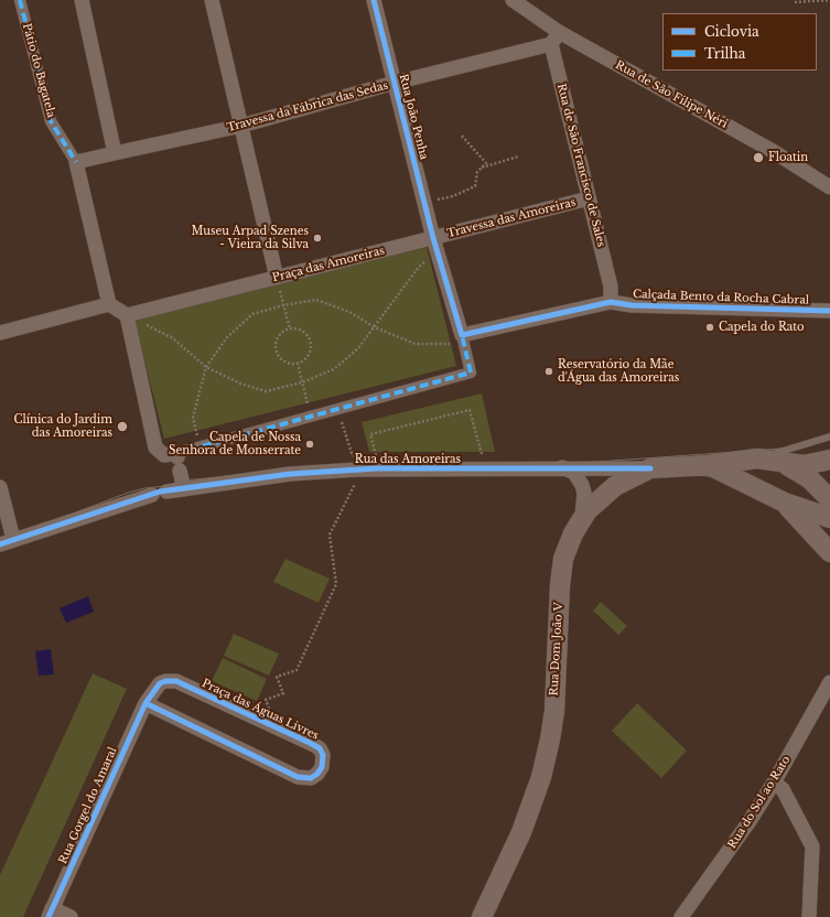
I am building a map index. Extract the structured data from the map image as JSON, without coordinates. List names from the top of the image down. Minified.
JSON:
{"streets":{"main road":["Rua Dom João V"],"street":["Pátio do Bagatela","Rua de São Filipe Néri","Travessa da Fábrica das Sedas","Rua João Penha","Rua de São Francisco de Sales","Travessa das Amoreiras","Praça das Amoreiras","Calçada Bento da Rocha Cabral","Rua das Amoreiras","Praça das Águas Livres","Rua do Sol ao Rato","Rua Gorgel do Amaral"]},"crossings":[["Pátio do Bagatela","Travessa da Fábrica das Sedas"],["Rua de São Filipe Néri","Travessa da Fábrica das Sedas"],["Rua de São Filipe Néri","Rua de São Francisco de Sales"],["Travessa da Fábrica das Sedas","Rua João Penha"],["Travessa da Fábrica das Sedas","Rua de São Francisco de Sales"],["Rua João Penha","Travessa das Amoreiras"],["Rua João Penha","Praça das Amoreiras"],["Rua de São Francisco de Sales","Travessa das Amoreiras"],["Rua de São Francisco de Sales","Calçada Bento da Rocha Cabral"],["Travessa das Amoreiras","Praça das Amoreiras"],["Rua das Amoreiras","Rua Dom João V"],["Praça das Águas Livres","Rua Gorgel do Amaral"]],"places":["Floatin","Museu Arpad Szenes - Vieira da Silva","Capela do Rato","Reservatório da Mãe d'Água das Amoreiras","Clínica do Jardim das Amoreiras","Capela de Nossa Senhora de Monserrate"],"legend":["Ciclovia","Trilha"]}
